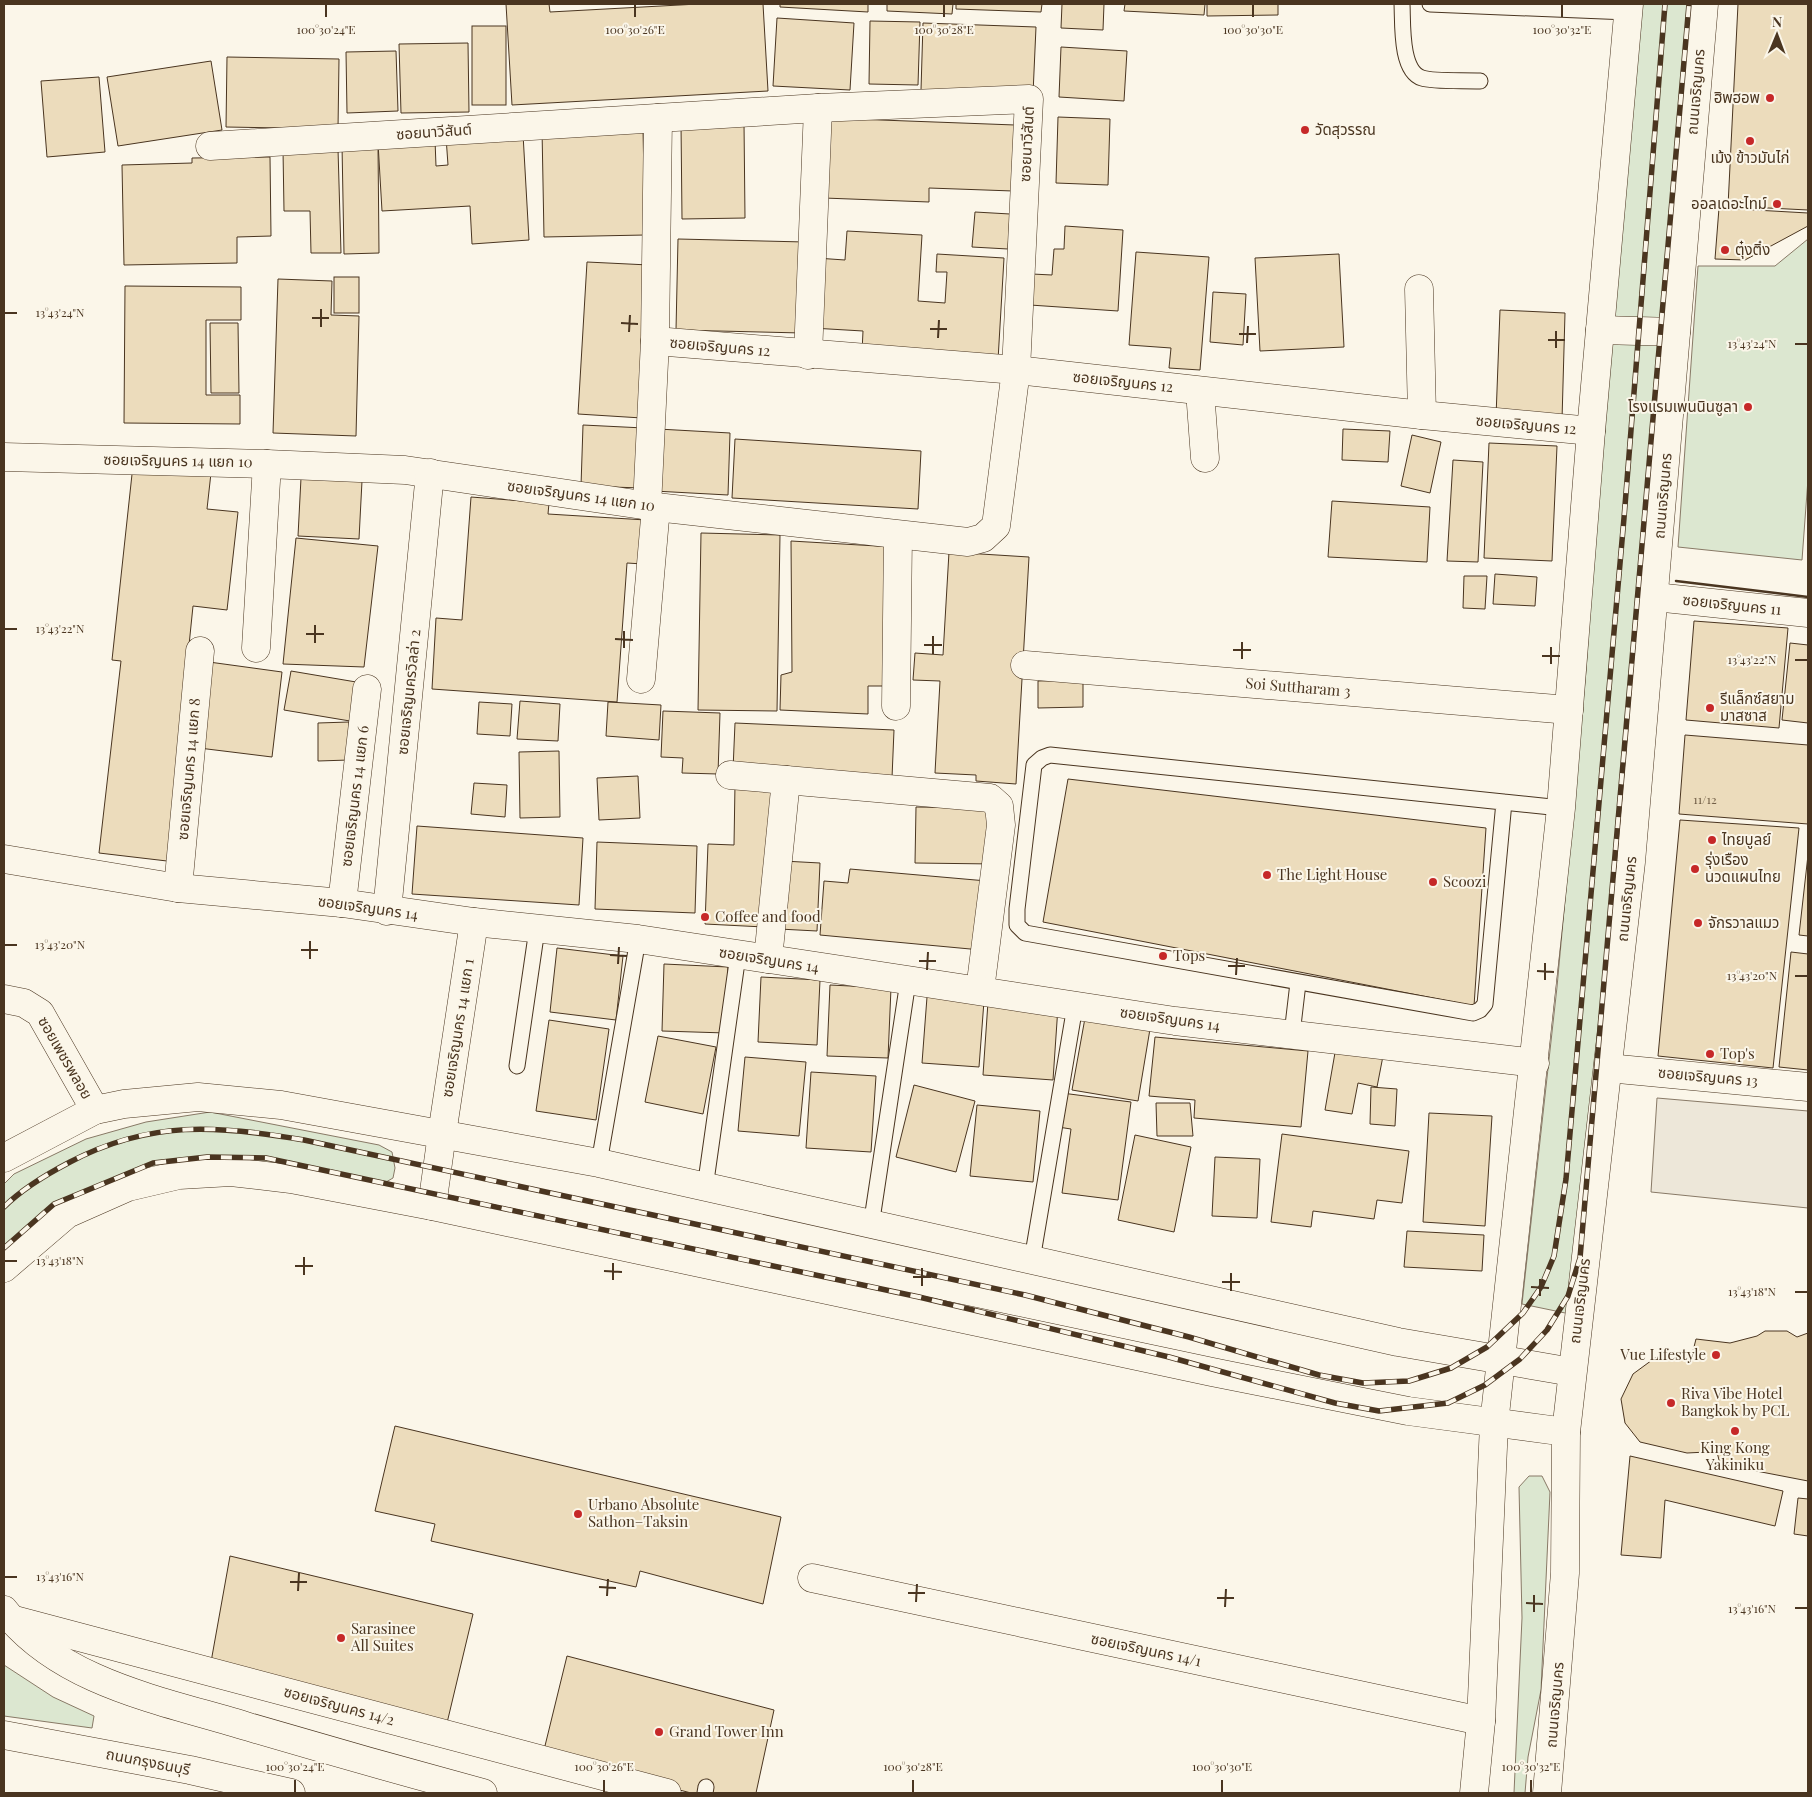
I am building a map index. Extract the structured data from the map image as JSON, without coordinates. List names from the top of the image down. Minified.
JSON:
{"streets":{"street":["ถนนเจริญนคร","ซอยนาวีสันต์","ซอยเจริญนคร 12","ซอยเจริญนคร 14 แยก 10","ซอยเจริญนคร 11","Soi Suttharam 3","ซอยเจริญนครวิลล่า 2","ซอยเจริญนคร 14 แยก 8","ซอยเจริญนคร 14 แยก 6","ซอยเจริญนคร 14","ซอยเจริญนคร 14 แยก 1","ซอยเพชรพลอย","ซอยเจริญนคร 13","ซอยเจริญนคร 14/1","ซอยเจริญนคร 14/2","ถนนกรุงธนบุรี"]},"crossings":[["ถนนเจริญนคร","ซอยเจริญนคร 11"],["ถนนเจริญนคร","ซอยเจริญนคร 13"],["ซอยนาวีสันต์","ซอยเจริญนคร 12"],["ซอยนาวีสันต์","ซอยเจริญนคร 14 แยก 10"],["ซอยเจริญนคร 12","ซอยเจริญนคร 14 แยก 10"],["ซอยเจริญนคร 14 แยก 10","ซอยเจริญนครวิลล่า 2"],["ซอยเจริญนครวิลล่า 2","ซอยเจริญนคร 14"],["ซอยเจริญนคร 14 แยก 8","ซอยเจริญนคร 14"],["ซอยเจริญนคร 14 แยก 6","ซอยเจริญนคร 14"],["ซอยเจริญนคร 14","ซอยเจริญนคร 14 แยก 1"]],"places":["ฮิพฮอพ","วัดสุวรรณ","เม้ง ข้าวมันไก่","ออลเดอะไทม์","ตุ๋งติ๋ง","โรงแรมเพนนินซูลา","รีแล็กซ์สยาม มาสซาส","ไทยบูลย์","รุ่งเรือง นวดแผนไทย","The Light House","Scoozi","Coffee and food","จักรวาลแมว","Tops","Top's","Vue Lifestyle","Riva Vibe Hotel Bangkok by PCL","King Kong Yakiniku","Urbano Absolute Sathon–Taksin","Sarasinee All Suites","Grand Tower Inn"],"house_numbers":["11/12"],"north":"top","coordinates":["100°30'24\"E","100°30'26\"E","100°30'28\"E","100°30'30\"E","100°30'32\"E","13°43'24\"N","13°43'22\"N","13°43'20\"N","13°43'18\"N","13°43'16\"N"]}
